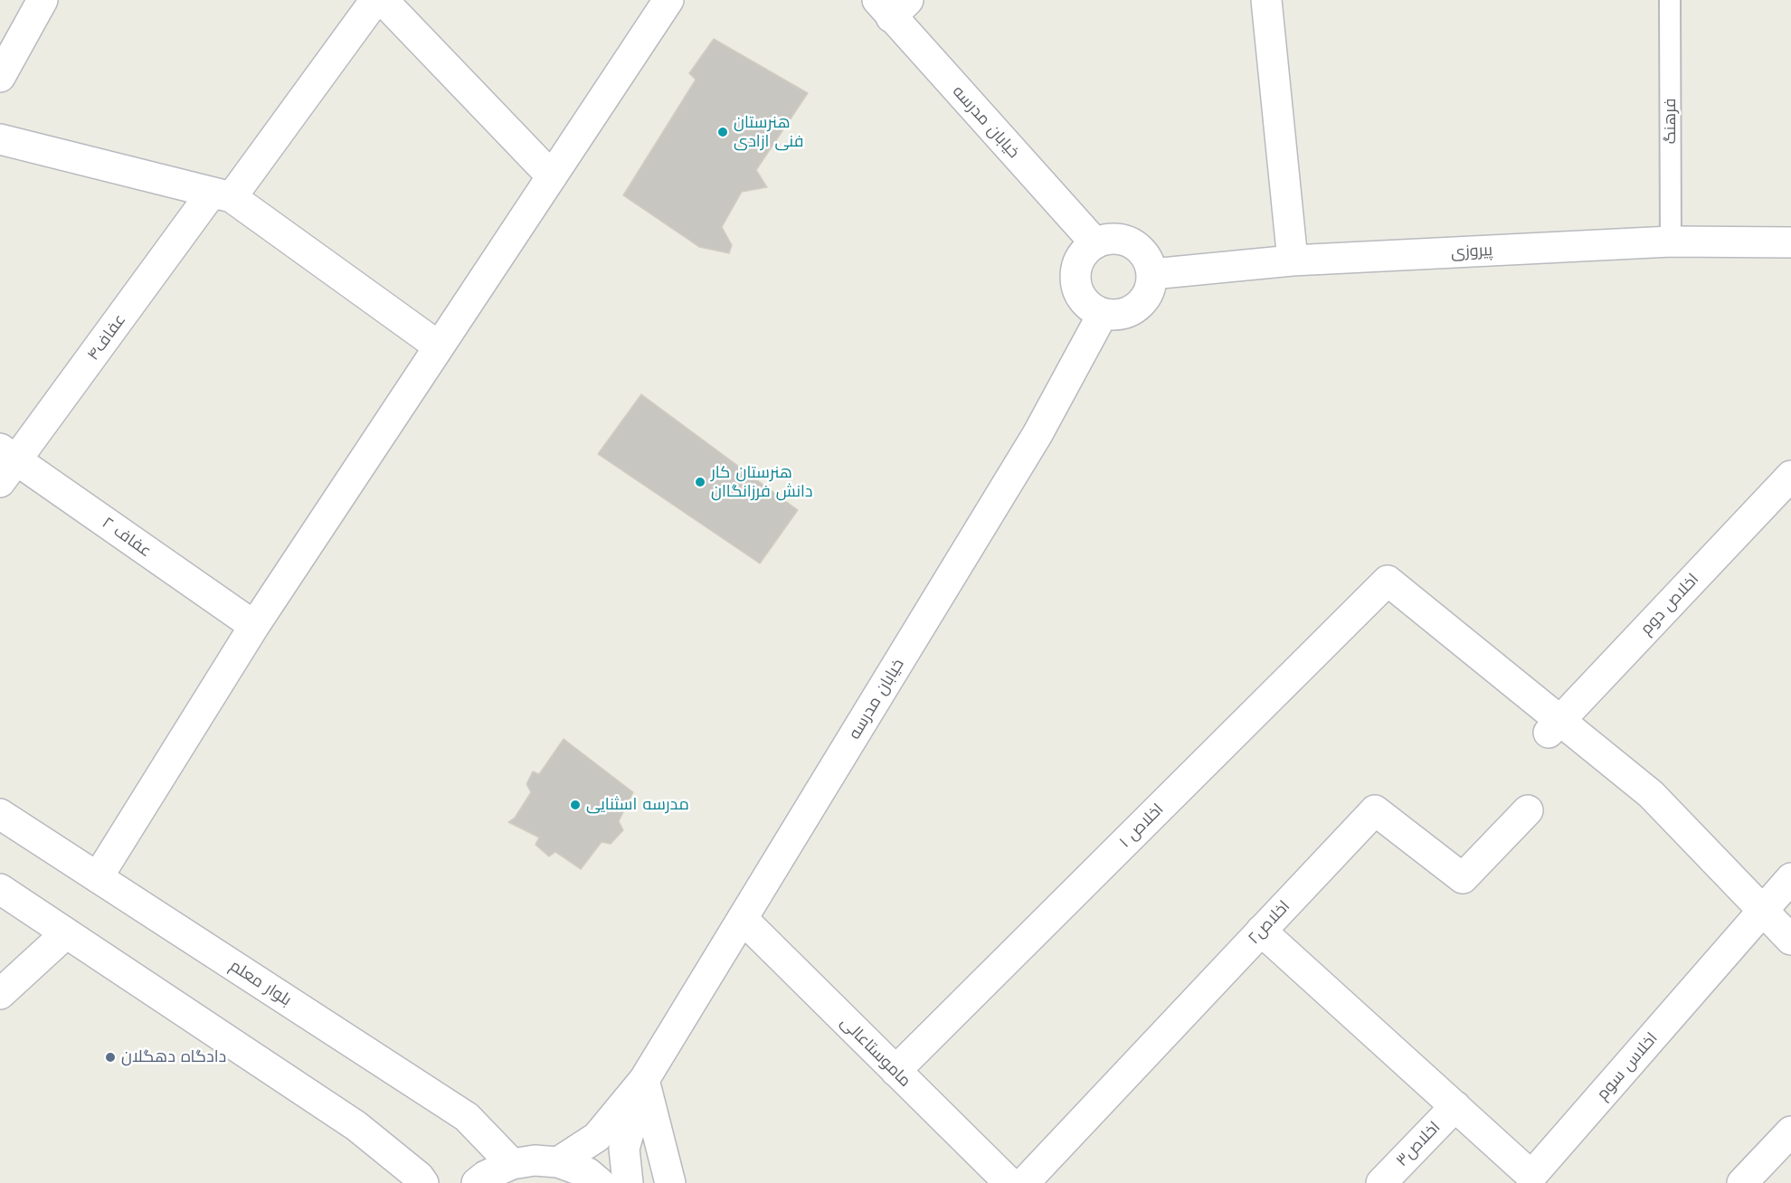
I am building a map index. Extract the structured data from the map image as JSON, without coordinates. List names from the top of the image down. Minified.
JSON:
{"streets":{"street":["خیابان مدرسه","پیروزی","عفاف۴","عفاف ۲","اخلاص دوم","اخلاص ۱","اخلاص۲","بلوار معلم","ماموستاعالی","اخلاس سوم","اخلاص۳"],"lane":["فرهنگ"]},"crossings":[["فرهنگ","پیروزی"],["خیابان مدرسه","پیروزی"],["خیابان مدرسه","ماموستاعالی"],["عفاف۴","عفاف ۲"],["اخلاص دوم","اخلاص ۱"],["اخلاص ۱","ماموستاعالی"],["اخلاس سوم","اخلاص۳"]],"places":["هنرستان فنی ازادی","هنرستان کار دانش فرزانگاان","مدرسه اسثنایی","دادگاه دهگلان"]}
